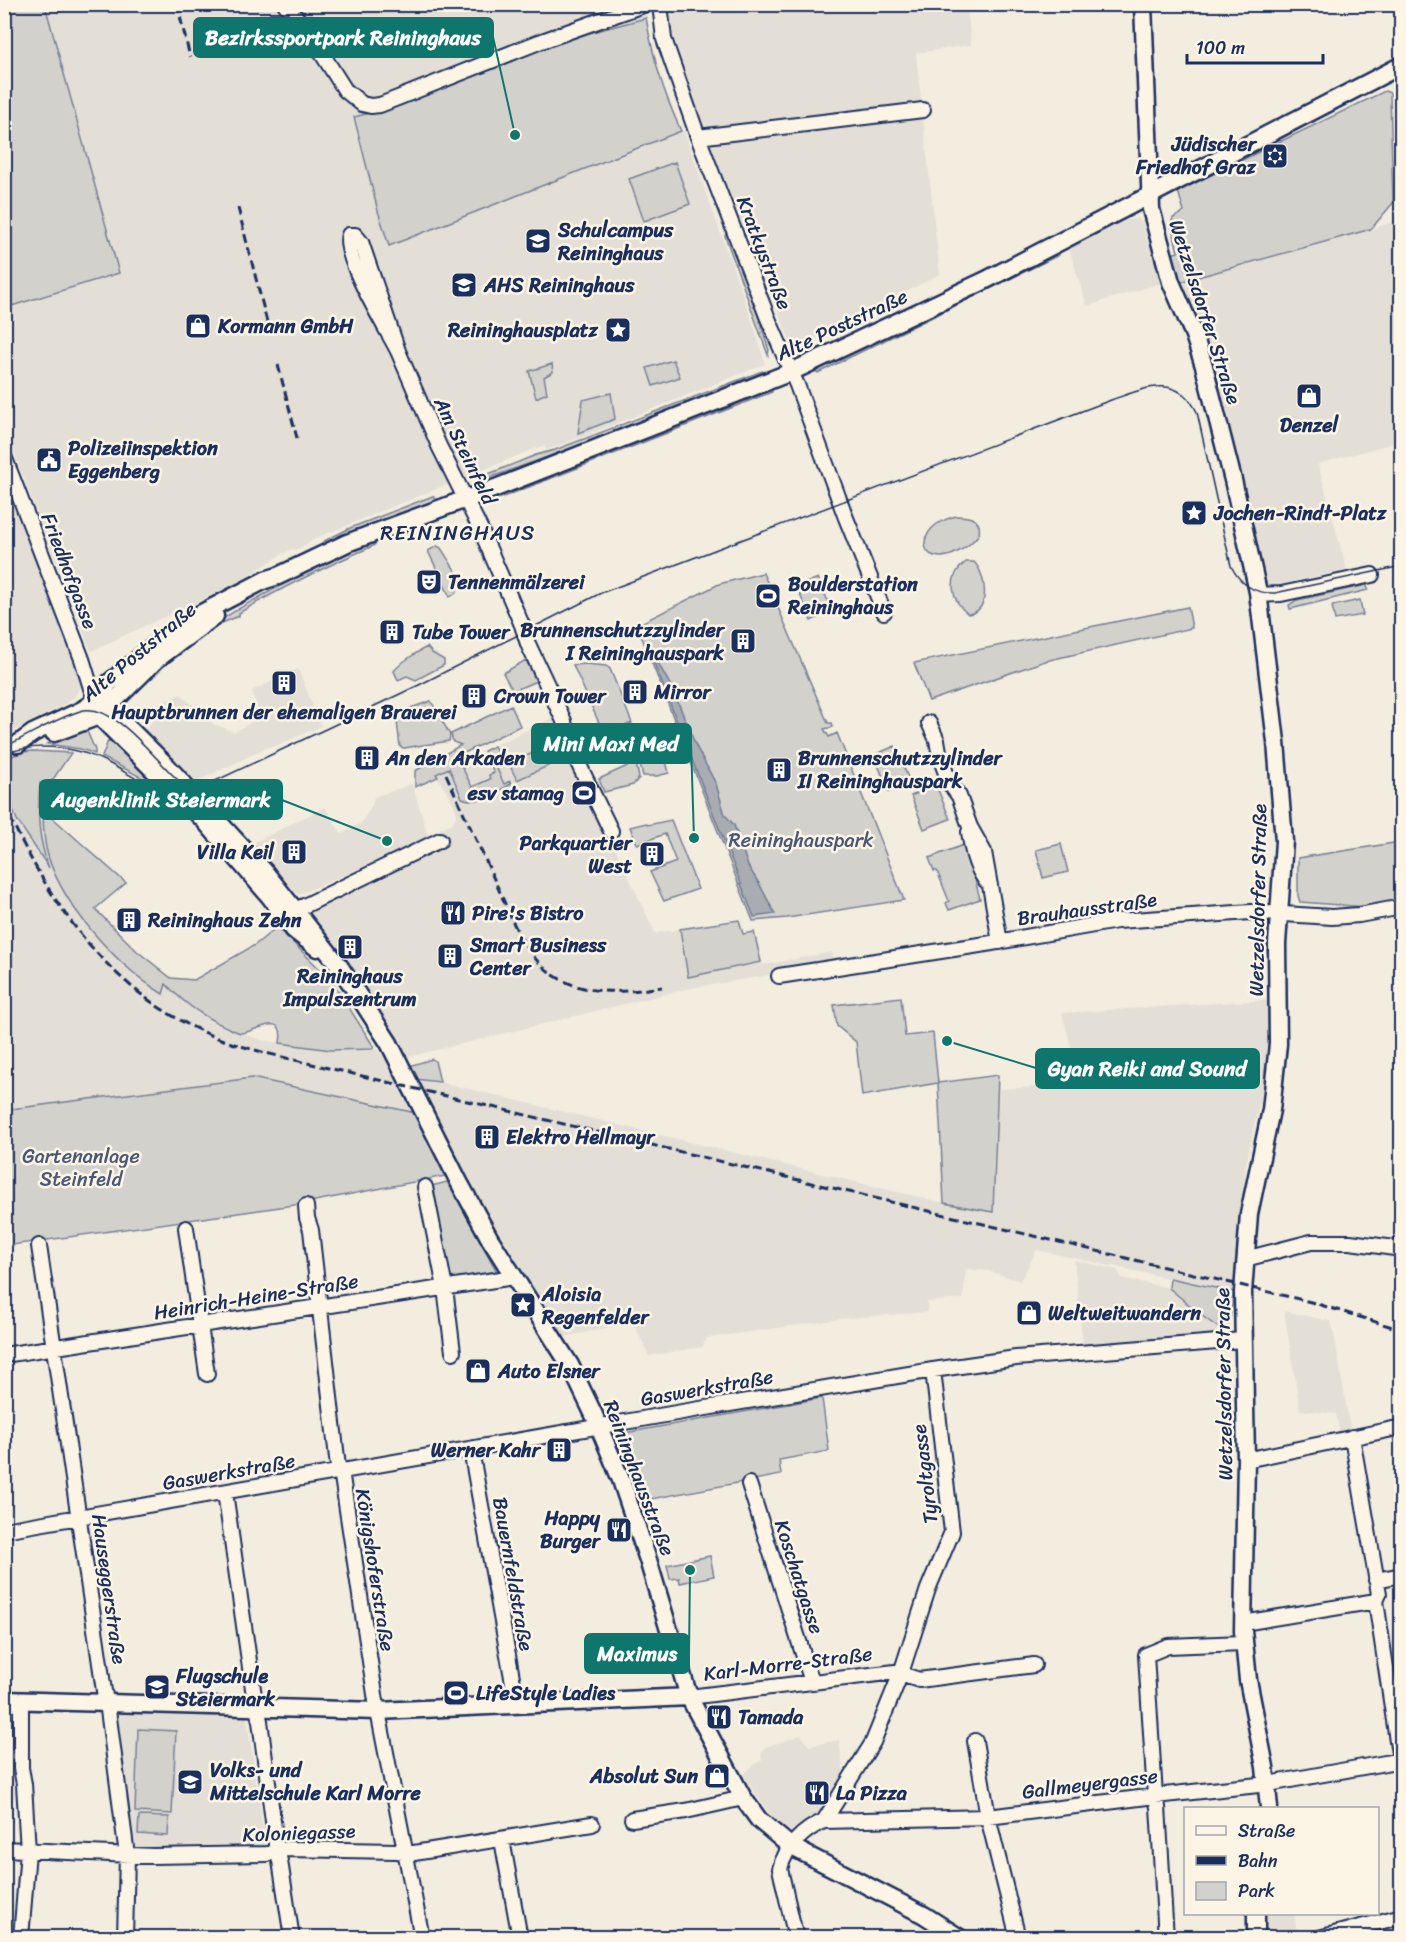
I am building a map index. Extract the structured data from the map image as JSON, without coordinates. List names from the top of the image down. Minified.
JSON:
{"streets":{"main road":["Wetzelsdorfer Straße","Alte Poststraße","Reininghausstraße","Karl-Morre-Straße"],"street":["Kratkystraße","Am Steinfeld","Friedhofgasse","Brauhausstraße","Heinrich-Heine-Straße","Gaswerkstraße","Tyroltgasse","Königshoferstraße","Bauernfeldstraße","Koschatgasse","Hauseggerstraße","Gallmeyergasse","Koloniegasse"]},"crossings":[["Kratkystraße","Alte Poststraße"],["Wetzelsdorfer Straße","Alte Poststraße"],["Wetzelsdorfer Straße","Brauhausstraße"],["Wetzelsdorfer Straße","Gaswerkstraße"],["Wetzelsdorfer Straße","Gallmeyergasse"],["Alte Poststraße","Am Steinfeld"],["Alte Poststraße","Friedhofgasse"],["Alte Poststraße","Reininghausstraße"],["Friedhofgasse","Reininghausstraße"],["Heinrich-Heine-Straße","Reininghausstraße"],["Heinrich-Heine-Straße","Königshoferstraße"],["Heinrich-Heine-Straße","Hauseggerstraße"],["Gaswerkstraße","Tyroltgasse"],["Gaswerkstraße","Reininghausstraße"],["Gaswerkstraße","Königshoferstraße"],["Gaswerkstraße","Bauernfeldstraße"],["Gaswerkstraße","Hauseggerstraße"],["Tyroltgasse","Karl-Morre-Straße"],["Reininghausstraße","Karl-Morre-Straße"],["Königshoferstraße","Karl-Morre-Straße"],["Königshoferstraße","Koloniegasse"],["Bauernfeldstraße","Karl-Morre-Straße"],["Koschatgasse","Karl-Morre-Straße"],["Hauseggerstraße","Karl-Morre-Straße"],["Hauseggerstraße","Koloniegasse"]],"districts":["REININGHAUS"],"parks":["Reininghauspark","Gartenanlage Steinfeld"],"places":{"other":["Bezirkssportpark Reininghaus","Mini Maxi Med","Augenklinik Steiermark","Gyan Reiki and Sound","Maximus"],"synagogue":["Jüdischer Friedhof Graz"],"school or university":["Schulcampus Reininghaus","AHS Reininghaus","Flugschule Steiermark","Volks- und Mittelschule Karl Morre"],"shop":["Kormann GmbH","Denzel","Weltweitwandern","Auto Elsner","Absolut Sun"],"place":["Reininghausplatz","Jochen-Rindt-Platz","Aloisia Regenfelder"],"public building":["Polizeiinspektion Eggenberg"],"theatre":["Tennenmälzerei"],"sports":["Boulderstation Reininghaus","esv stamag","LifeStyle Ladies"],"building":["Tube Tower","Brunnenschutzzylinder I Reininghauspark","Hauptbrunnen der ehemaligen Brauerei","Mirror","Crown Tower","An den Arkaden","Brunnenschutzzylinder II Reininghauspark","Villa Keil","Parkquartier West","Reininghaus Zehn","Reininghaus Impulszentrum","Smart Business Center","Elektro Hellmayr","Werner Kahr"],"restaurant":["Pire's Bistro","Happy Burger","Tamada","La Pizza"]},"legend":["Straße","Bahn","Park"],"scale_bar":"100 m"}
